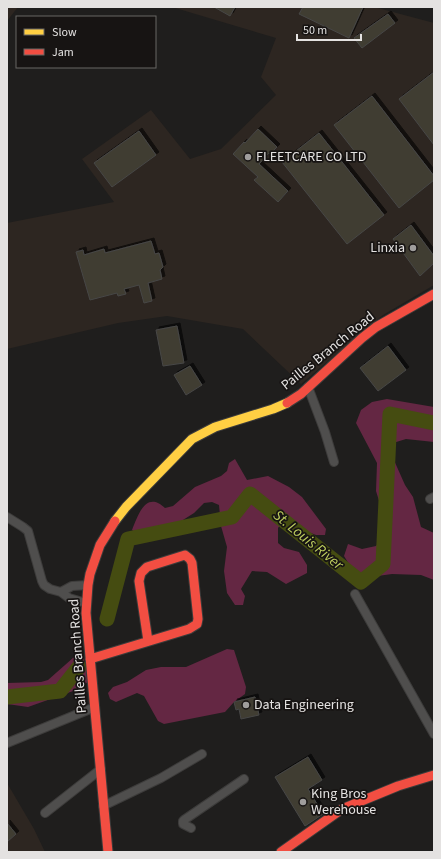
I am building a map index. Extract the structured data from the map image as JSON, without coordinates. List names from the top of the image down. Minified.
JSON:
{"streets":{"main road":["Pailles Branch Road"]},"water":["St. Louis River"],"places":["FLEETCARE CO LTD","Linxia","Data Engineering","King Bros Werehouse"],"legend":["Slow","Jam"],"scale_bar":"50 m"}
